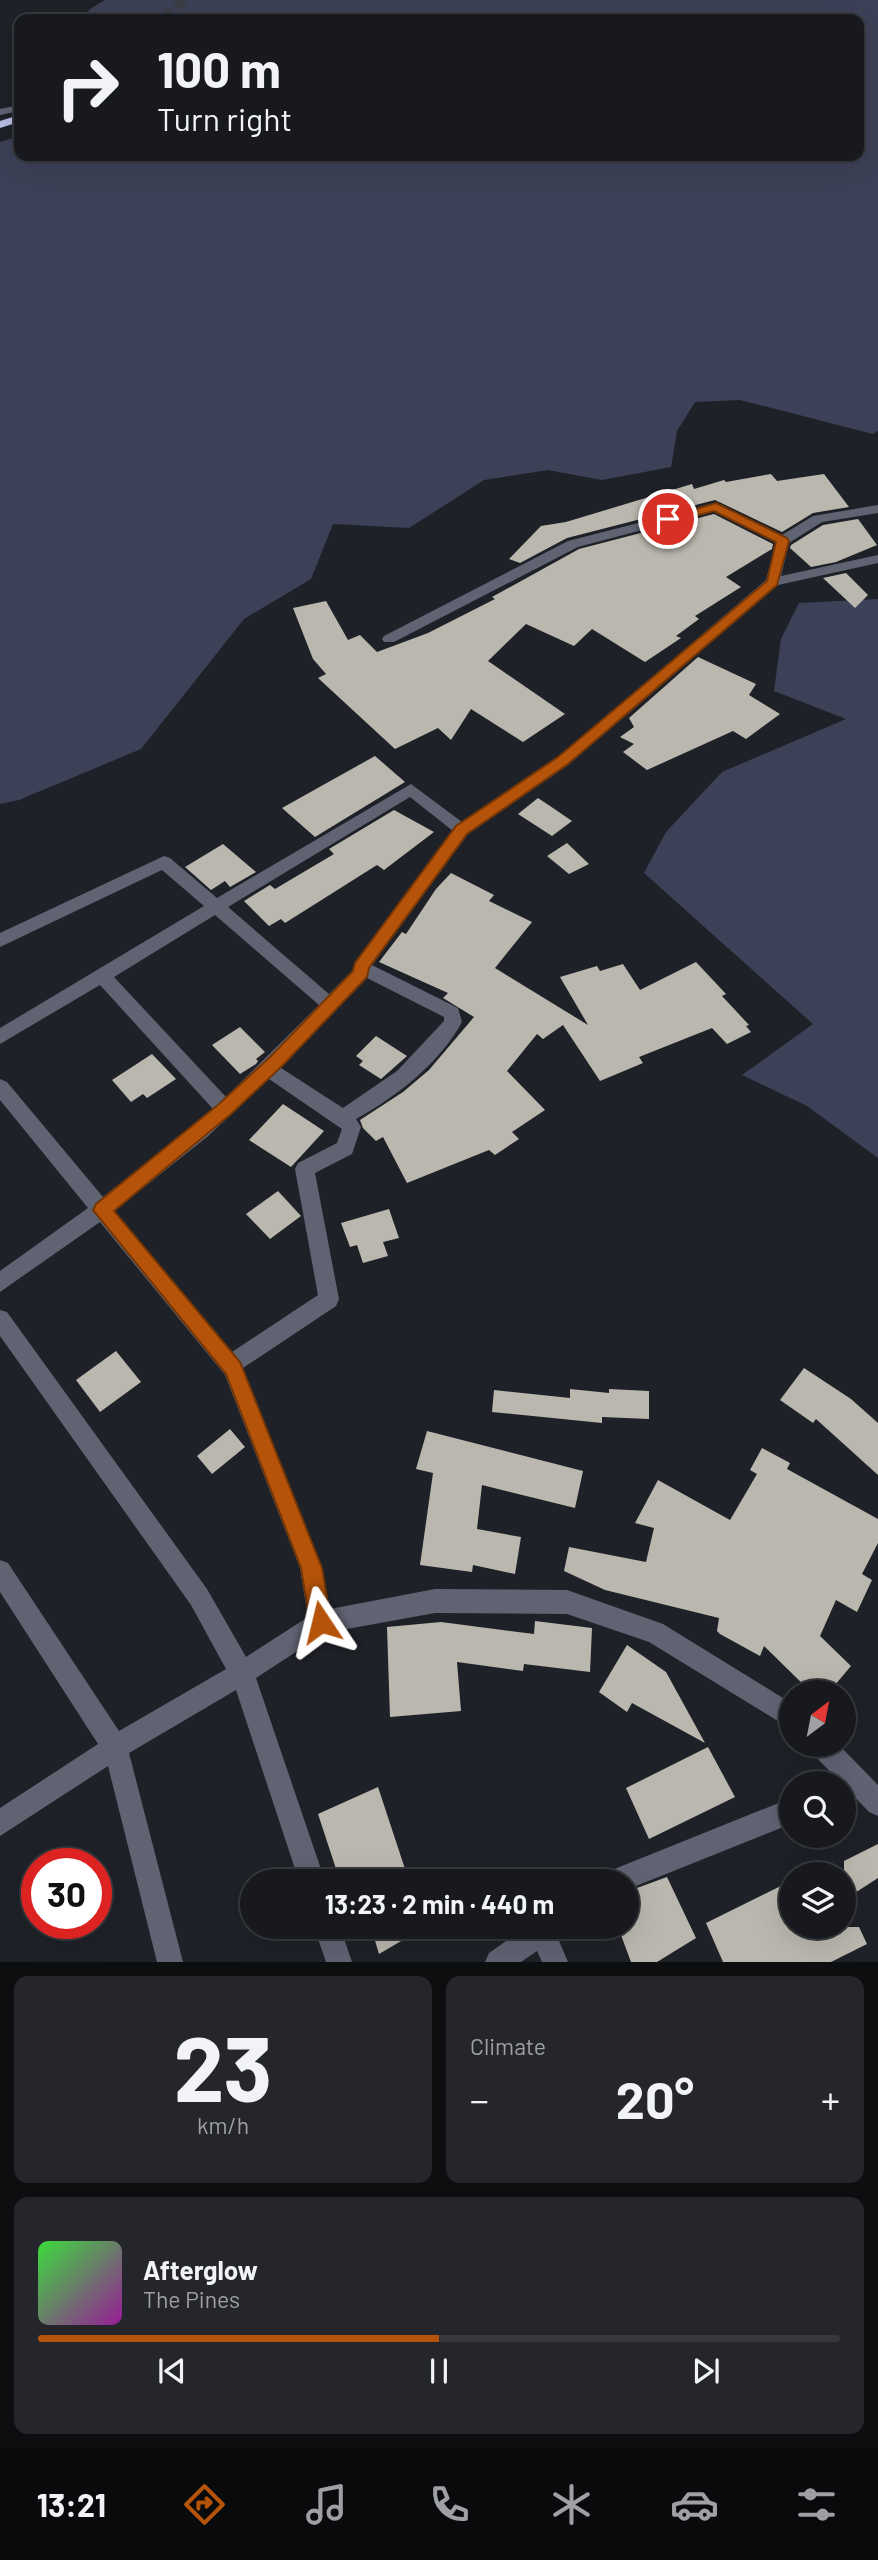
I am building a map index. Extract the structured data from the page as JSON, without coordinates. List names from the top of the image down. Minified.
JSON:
{"north":"top right","page":{"turn":["100 m","Turn right"],"limit":"30","trip":"13:23 · 2 min · 440 m","tile":[["23","km/h"],"Climate"],"heat":["−","20°","+"],"song":["Afterglow","The Pines"],"tabs":"13:21"}}
